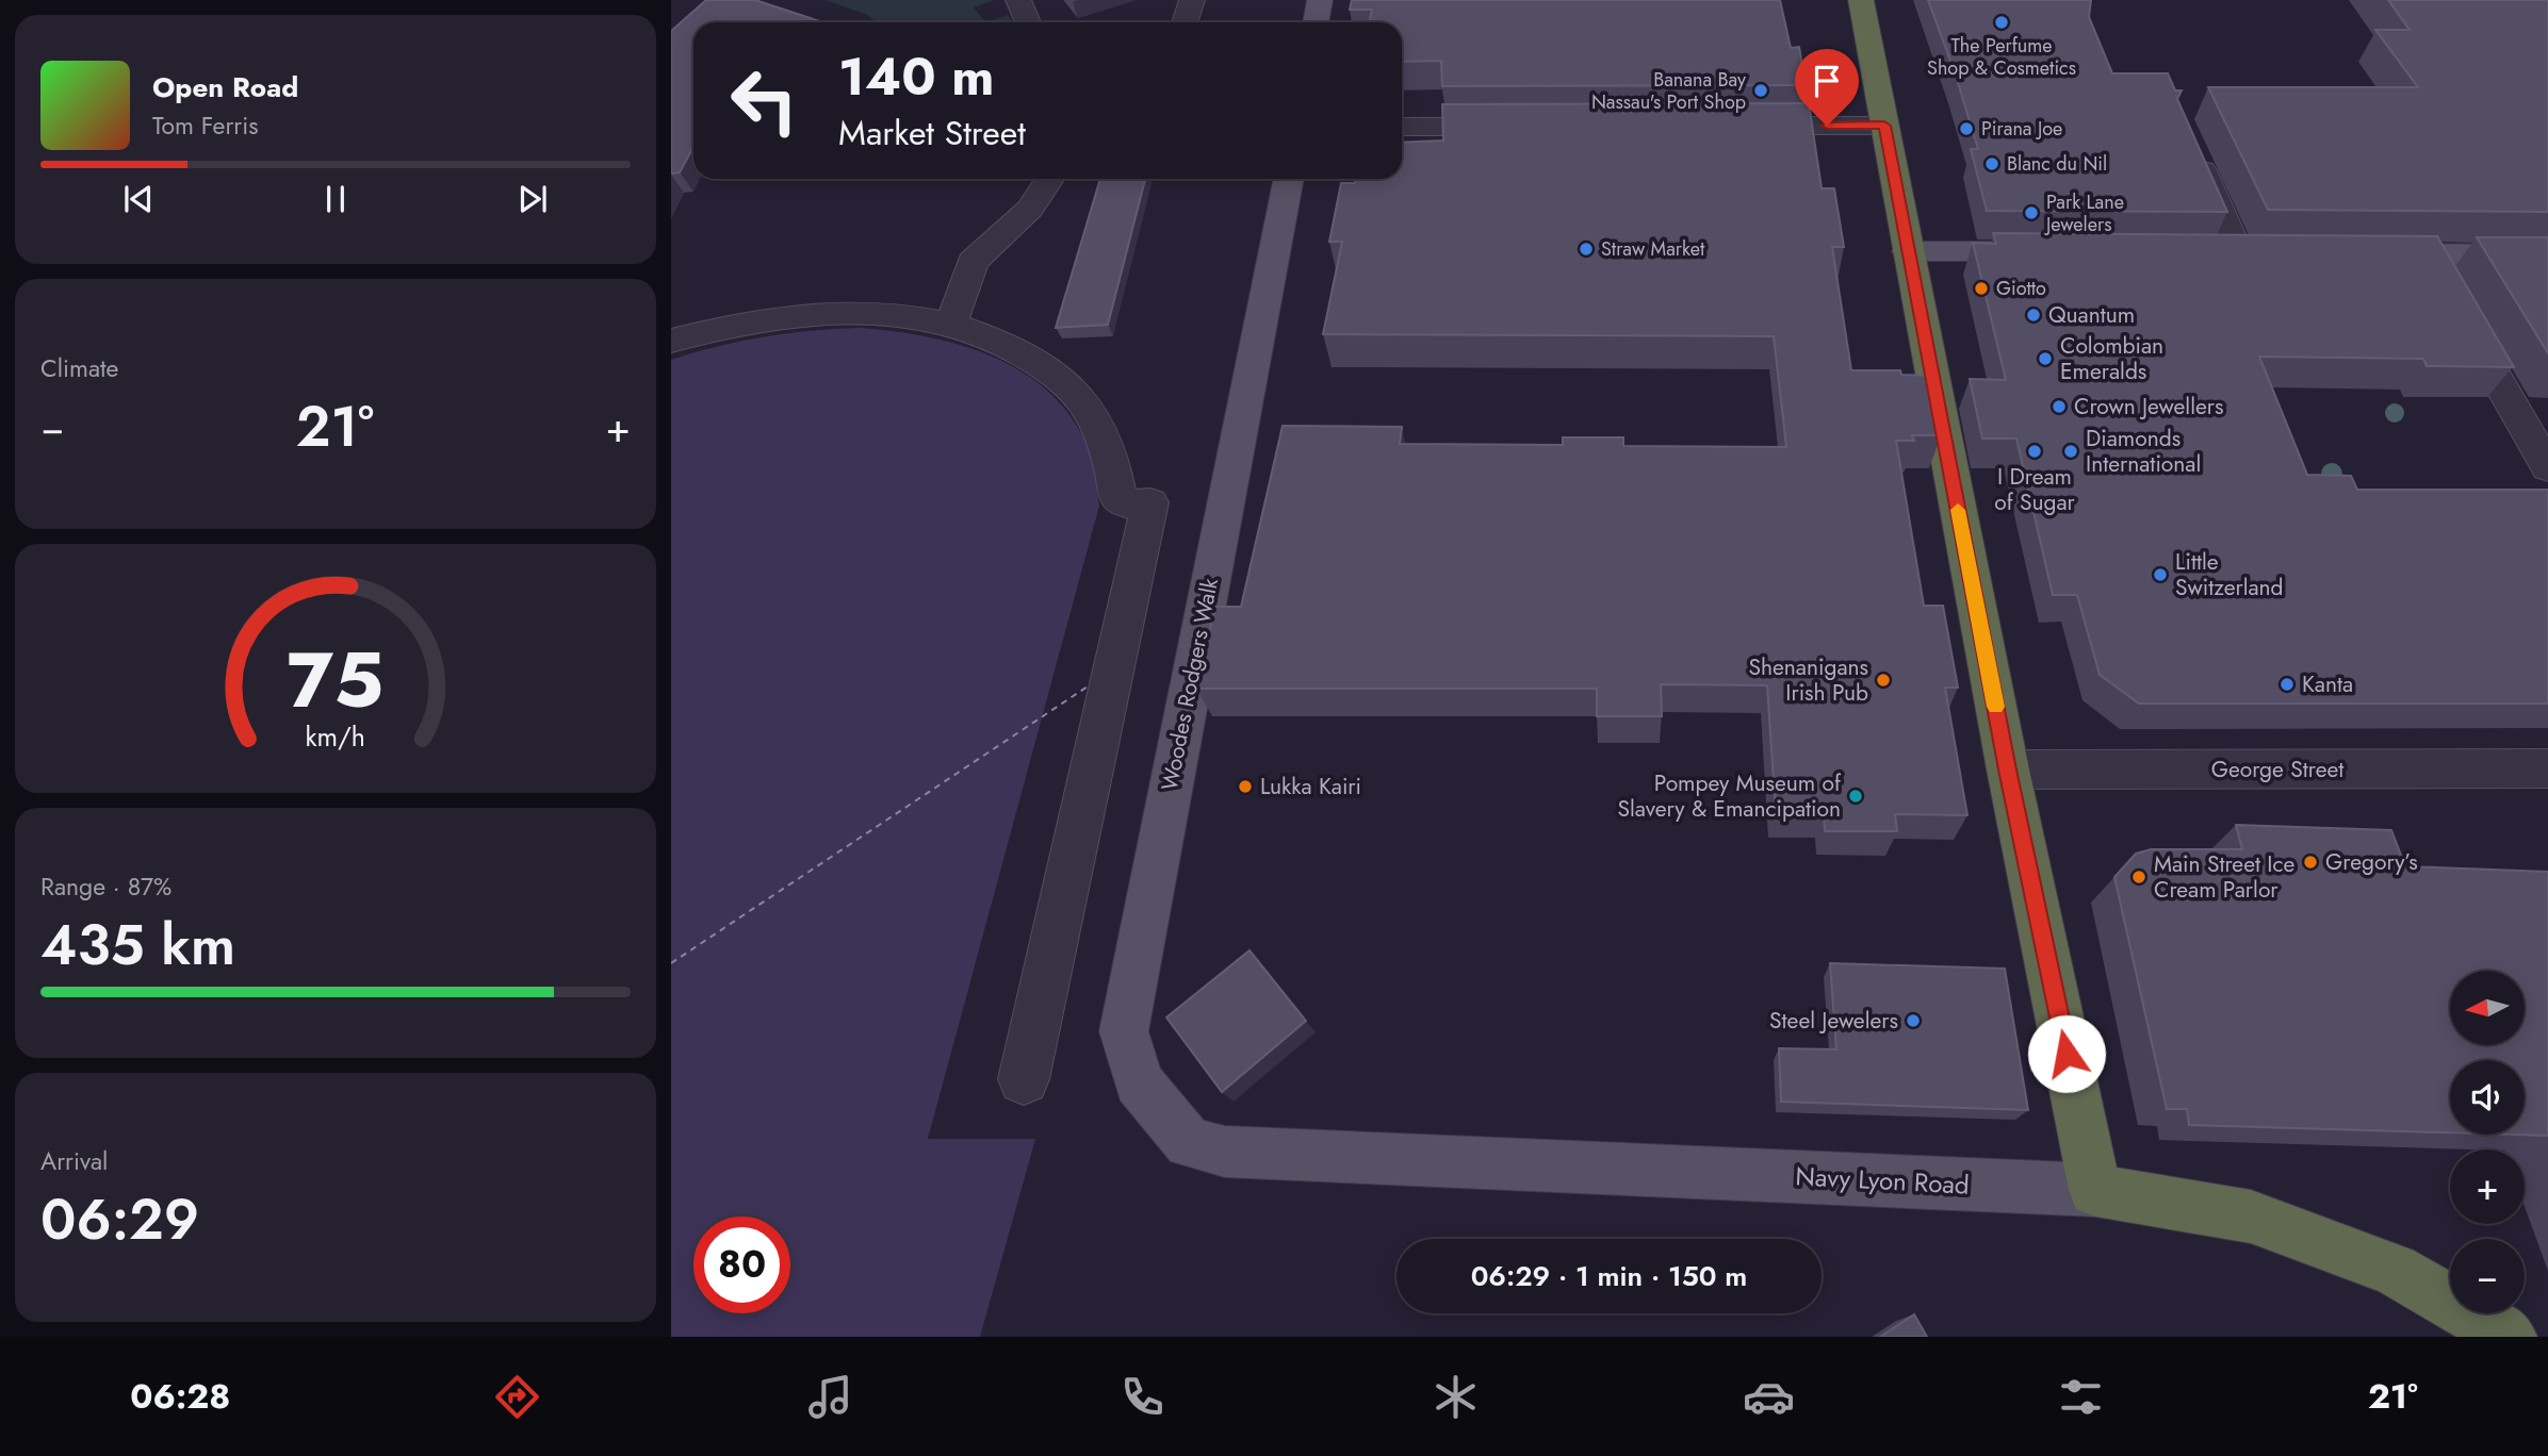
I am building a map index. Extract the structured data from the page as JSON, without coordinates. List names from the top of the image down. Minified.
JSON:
{"streets":{"highway":["Navy Lyon Road"],"main road":["Woodes Rodgers Walk"],"street":["George Street"]},"crossings":[["Woodes Rodgers Walk","Navy Lyon Road"]],"places":["The Perfume Shop & Cosmetics","Banana Bay Nassau's Port Shop","Pirana Joe","Blanc du Nil","Park Lane Jewelers","Straw Market","Giotto","Quantum","Colombian Emeralds","Crown Jewellers","I Dream of Sugar","Diamonds International","Little Switzerland","Shenanigans Irish Pub","Kanta","Lukka Kairi","Pompey Museum of Slavery & Emancipation","Gregory’s","Main Street Ice Cream Parlor","Steel Jewelers"],"north":"left","page":{"turn":["140 m","Market Street"],"song":["Open Road","Tom Ferris"],"tile":["Climate",["Range · 87%","435 km"],["Arrival","06:29"]],"heat":["−","21°","+"],"map_buttons":["+","−"],"limit":"80","trip":"06:29 · 1 min · 150 m","tabs":["06:28","21°"],"gauge":["75","km/h"]}}
